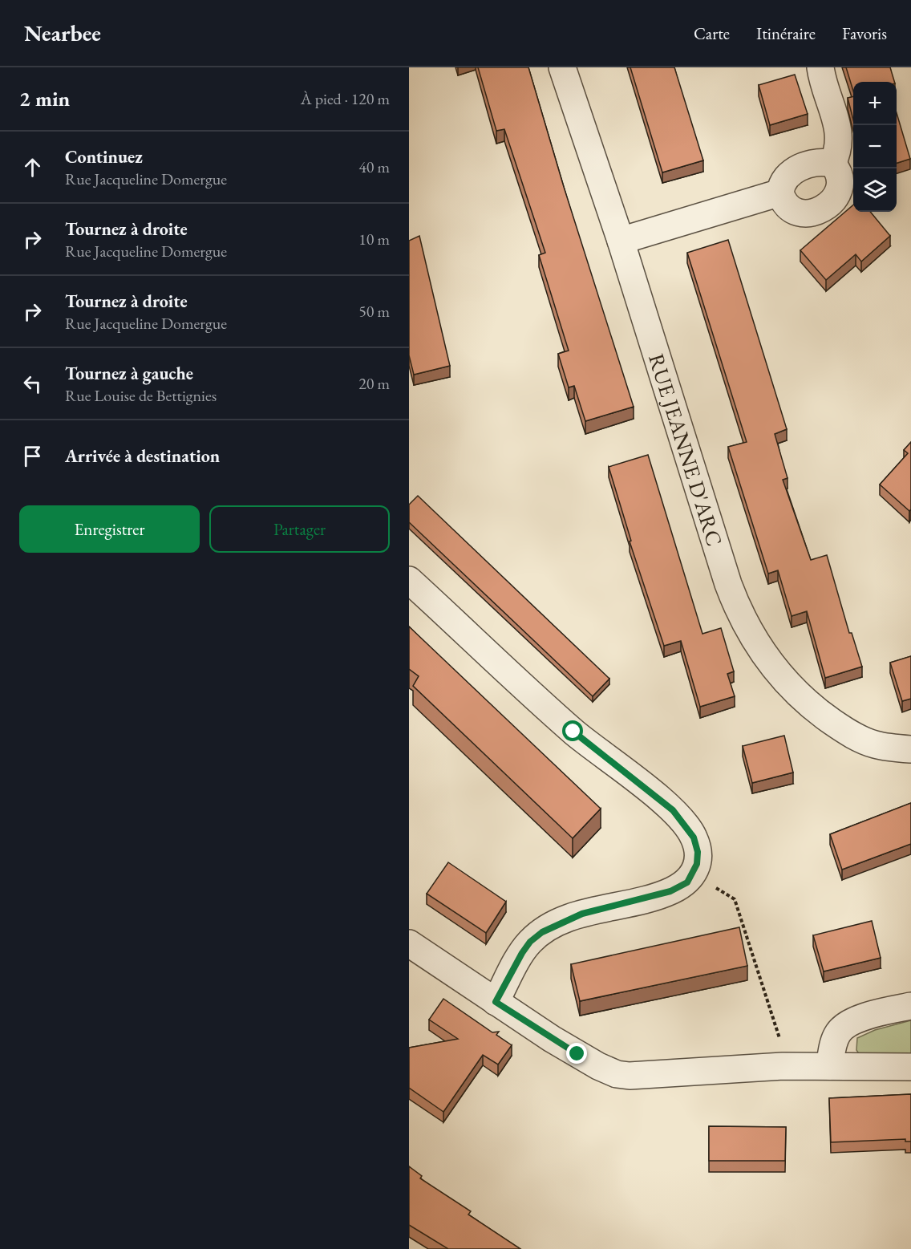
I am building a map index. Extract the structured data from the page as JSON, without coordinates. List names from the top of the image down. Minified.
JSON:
{"streets":{"street":["RUE JEANNE D'ARC"]},"page":{"header":"Nearbee","nav":["Carte","Itinéraire","Favoris"],"heading":["2 min","À pied · 120 m"],"map_buttons":["+","−"],"list":[["Continuez","Rue Jacqueline Domergue","40 m"],["Tournez à droite","Rue Jacqueline Domergue","10 m"],["Tournez à droite","Rue Jacqueline Domergue","50 m"],["Tournez à gauche","Rue Louise de Bettignies","20 m"],"Arrivée à destination"],"buttons":["Enregistrer","Partager"]}}
